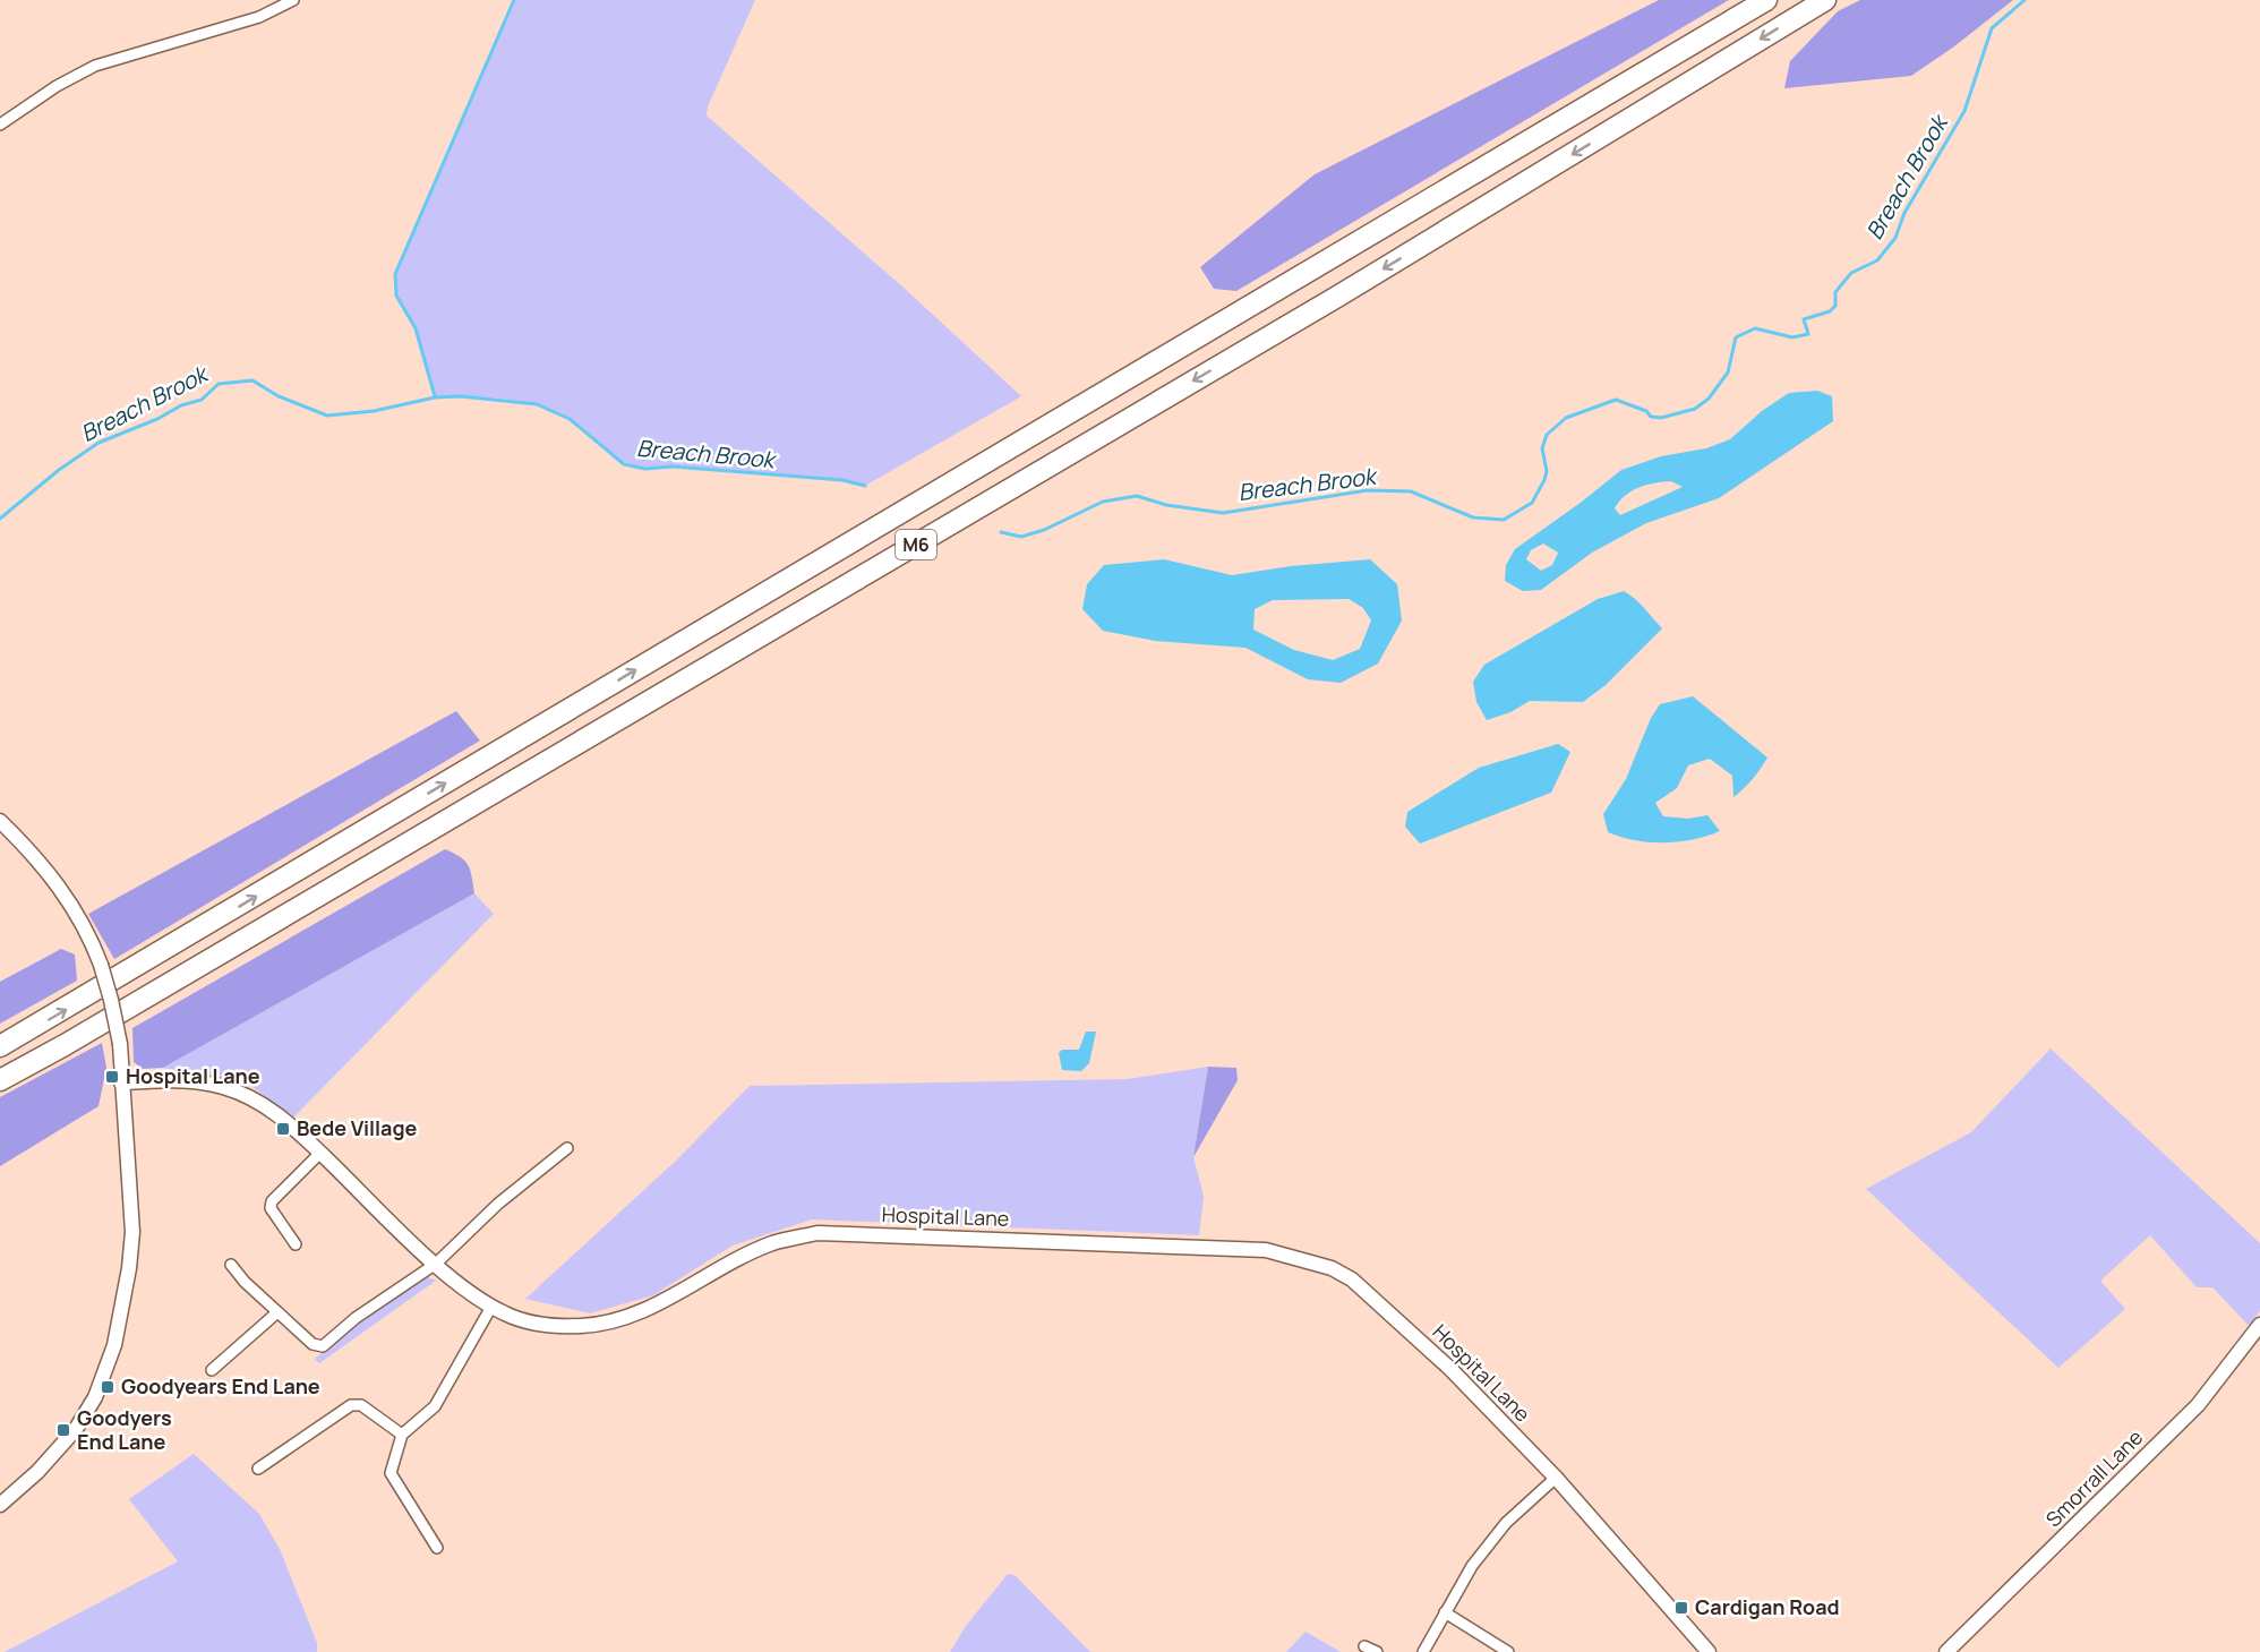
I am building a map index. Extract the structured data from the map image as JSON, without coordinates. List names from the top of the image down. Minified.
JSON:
{"streets":{"highway":["M6"],"street":["Hospital Lane","Smorrall Lane"]},"water":["Breach Brook"],"places":{"transit":["Hospital Lane","Bede Village","Goodyears End Lane","Goodyers End Lane","Cardigan Road"]}}
